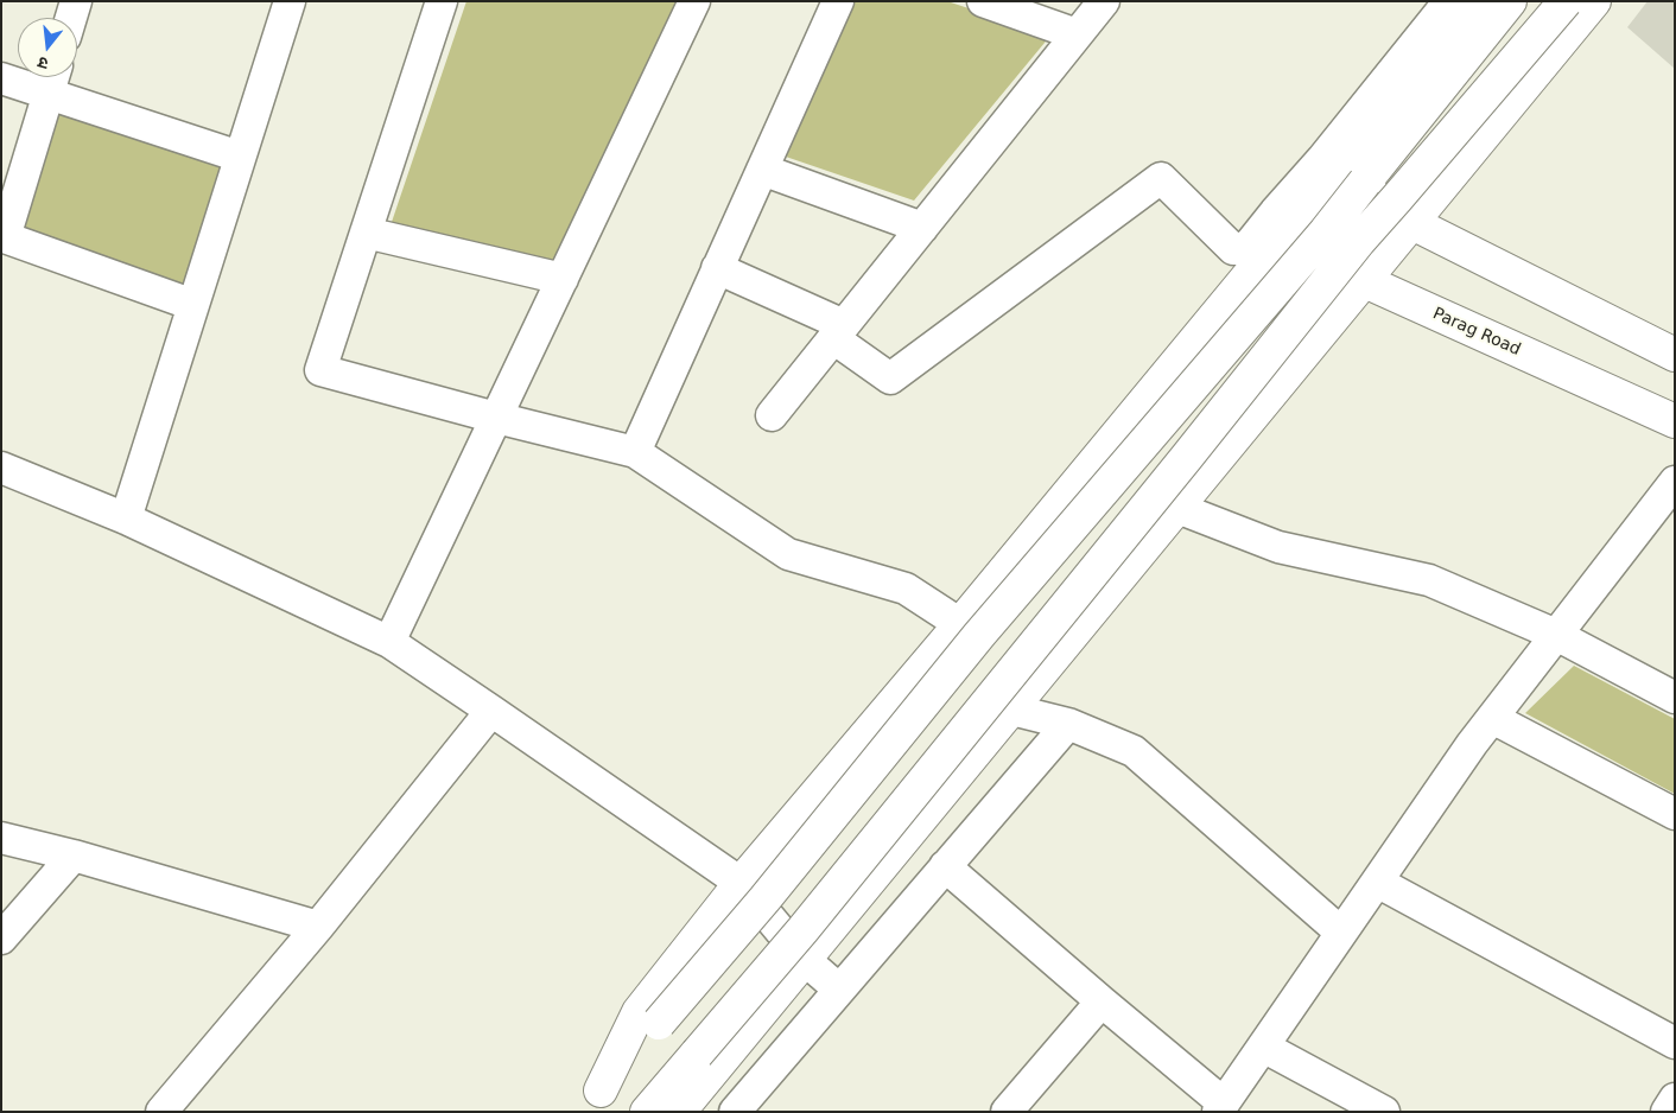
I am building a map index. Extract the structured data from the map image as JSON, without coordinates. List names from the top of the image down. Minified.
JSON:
{"streets":{"street":["Parag Road"]},"north":"bottom"}
